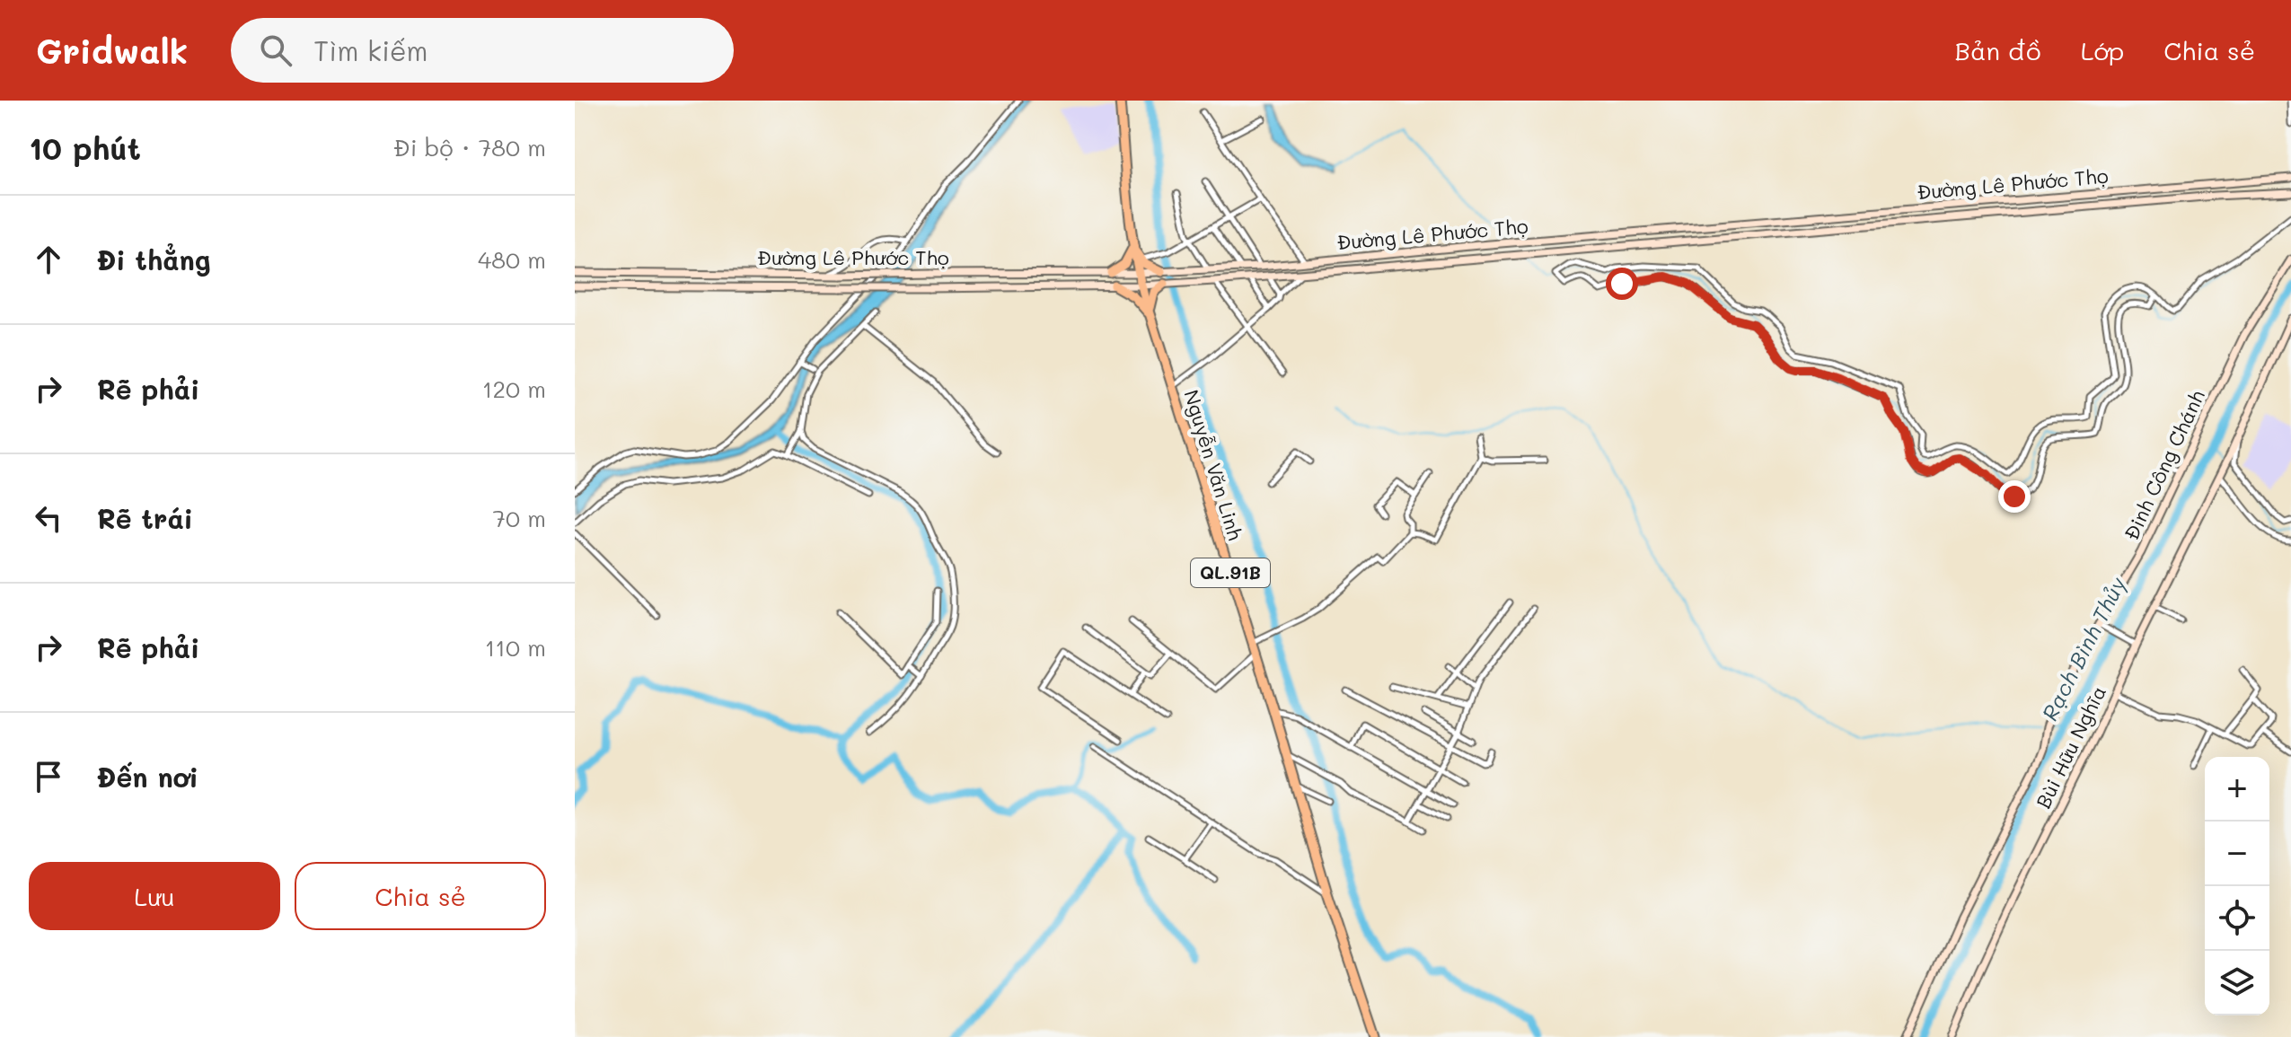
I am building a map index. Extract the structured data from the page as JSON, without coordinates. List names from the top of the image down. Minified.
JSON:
{"streets":{"highway":["Nguyễn Văn Linh","QL.91B"],"street":["Đường Lê Phước Thọ","Đinh Công Chánh","Bùi Hữu Nghĩa"]},"crossings":[["Đường Lê Phước Thọ","Nguyễn Văn Linh"]],"water":["Rạch Bình Thủy"],"page":{"header":"Gridwalk","search":"Tìm kiếm","nav":["Bản đồ","Lớp","Chia sẻ"],"heading":["10 phút","Đi bộ · 780 m"],"list":[["Đi thẳng","480 m"],["Rẽ phải","120 m"],["Rẽ trái","70 m"],["Rẽ phải","110 m"],"Đến nơi"],"map_buttons":["+","−"],"buttons":["Lưu","Chia sẻ"]}}
